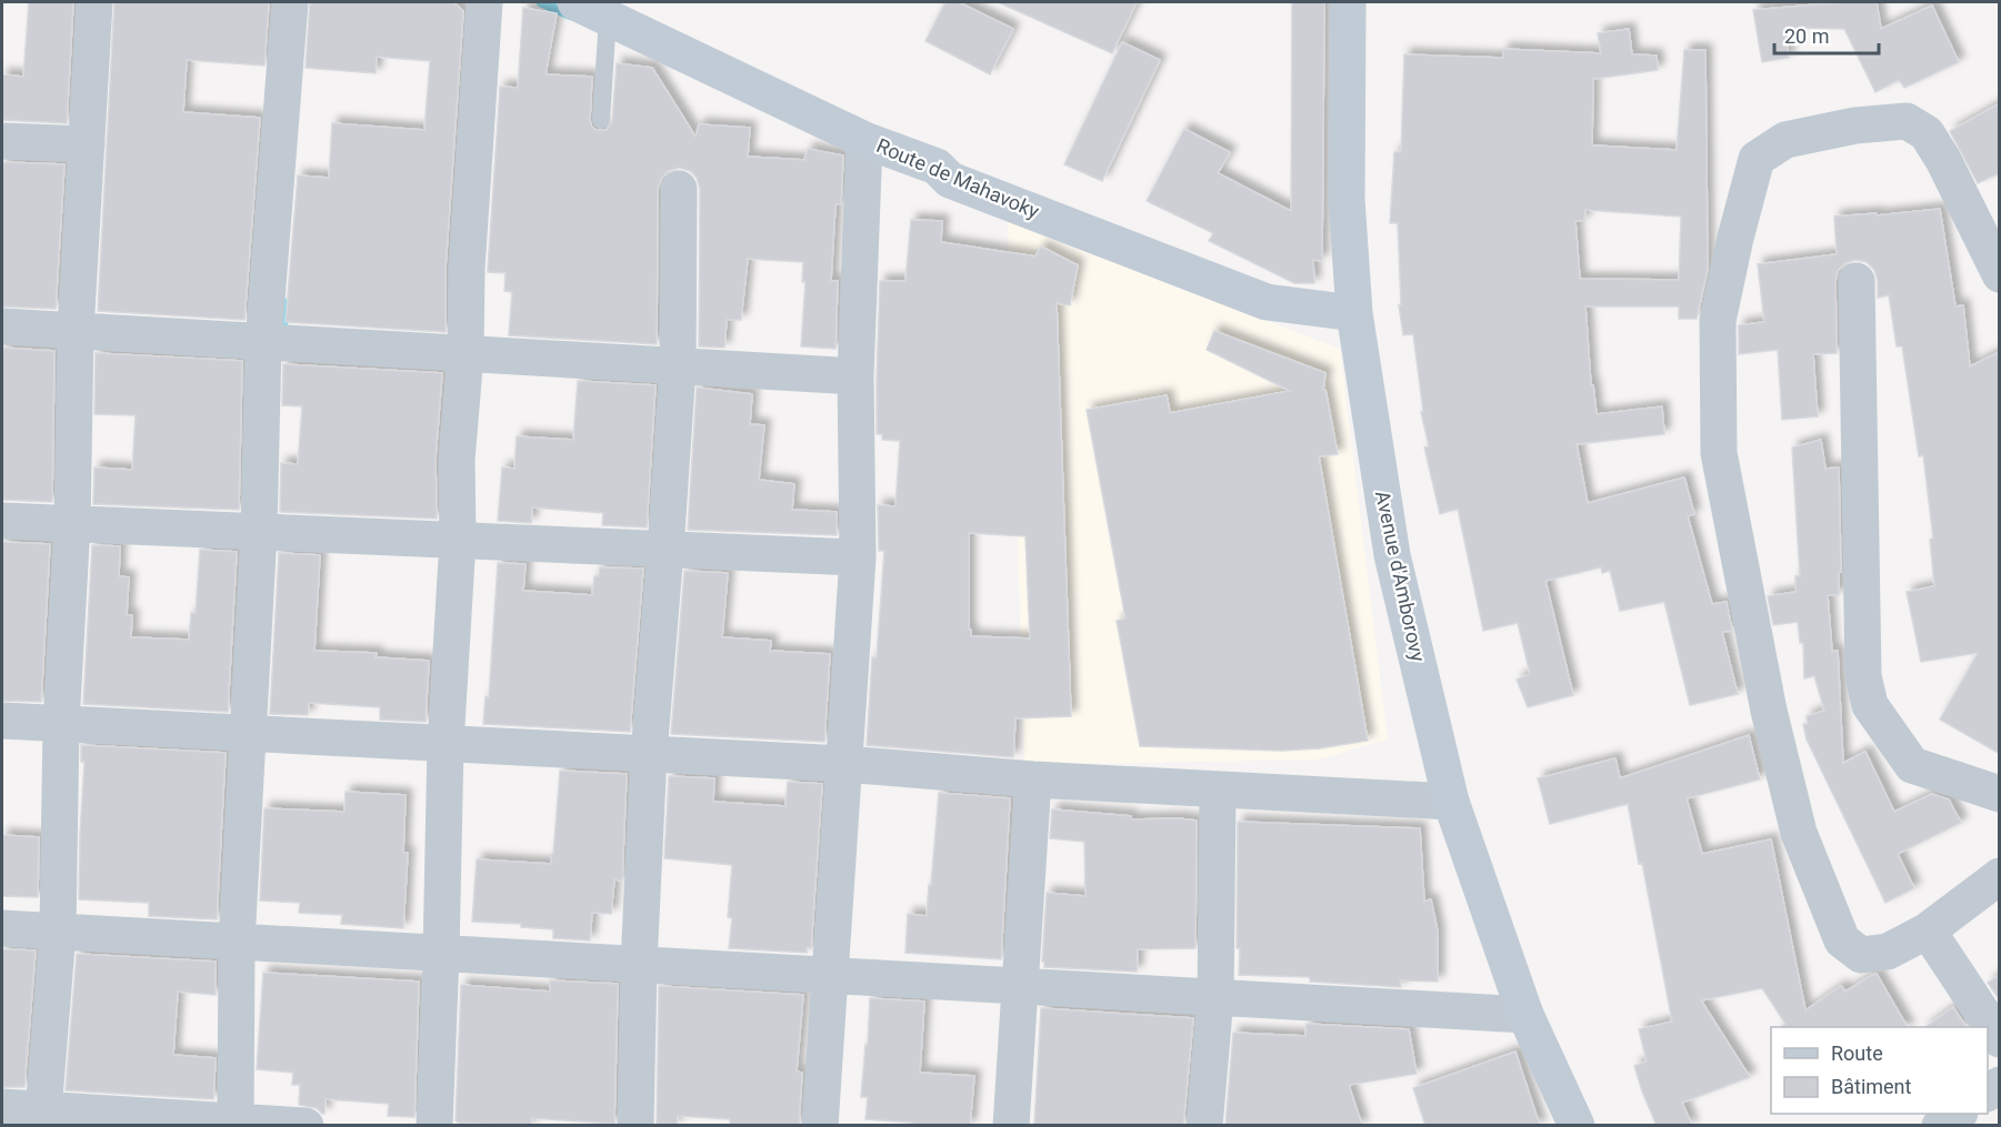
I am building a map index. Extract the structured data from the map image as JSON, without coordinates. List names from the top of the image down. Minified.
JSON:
{"streets":{"main road":["Route de Mahavoky","Avenue d'Amborovy"]},"crossings":[["Route de Mahavoky","Avenue d'Amborovy"]],"legend":["Route","Bâtiment"],"scale_bar":"20 m"}
